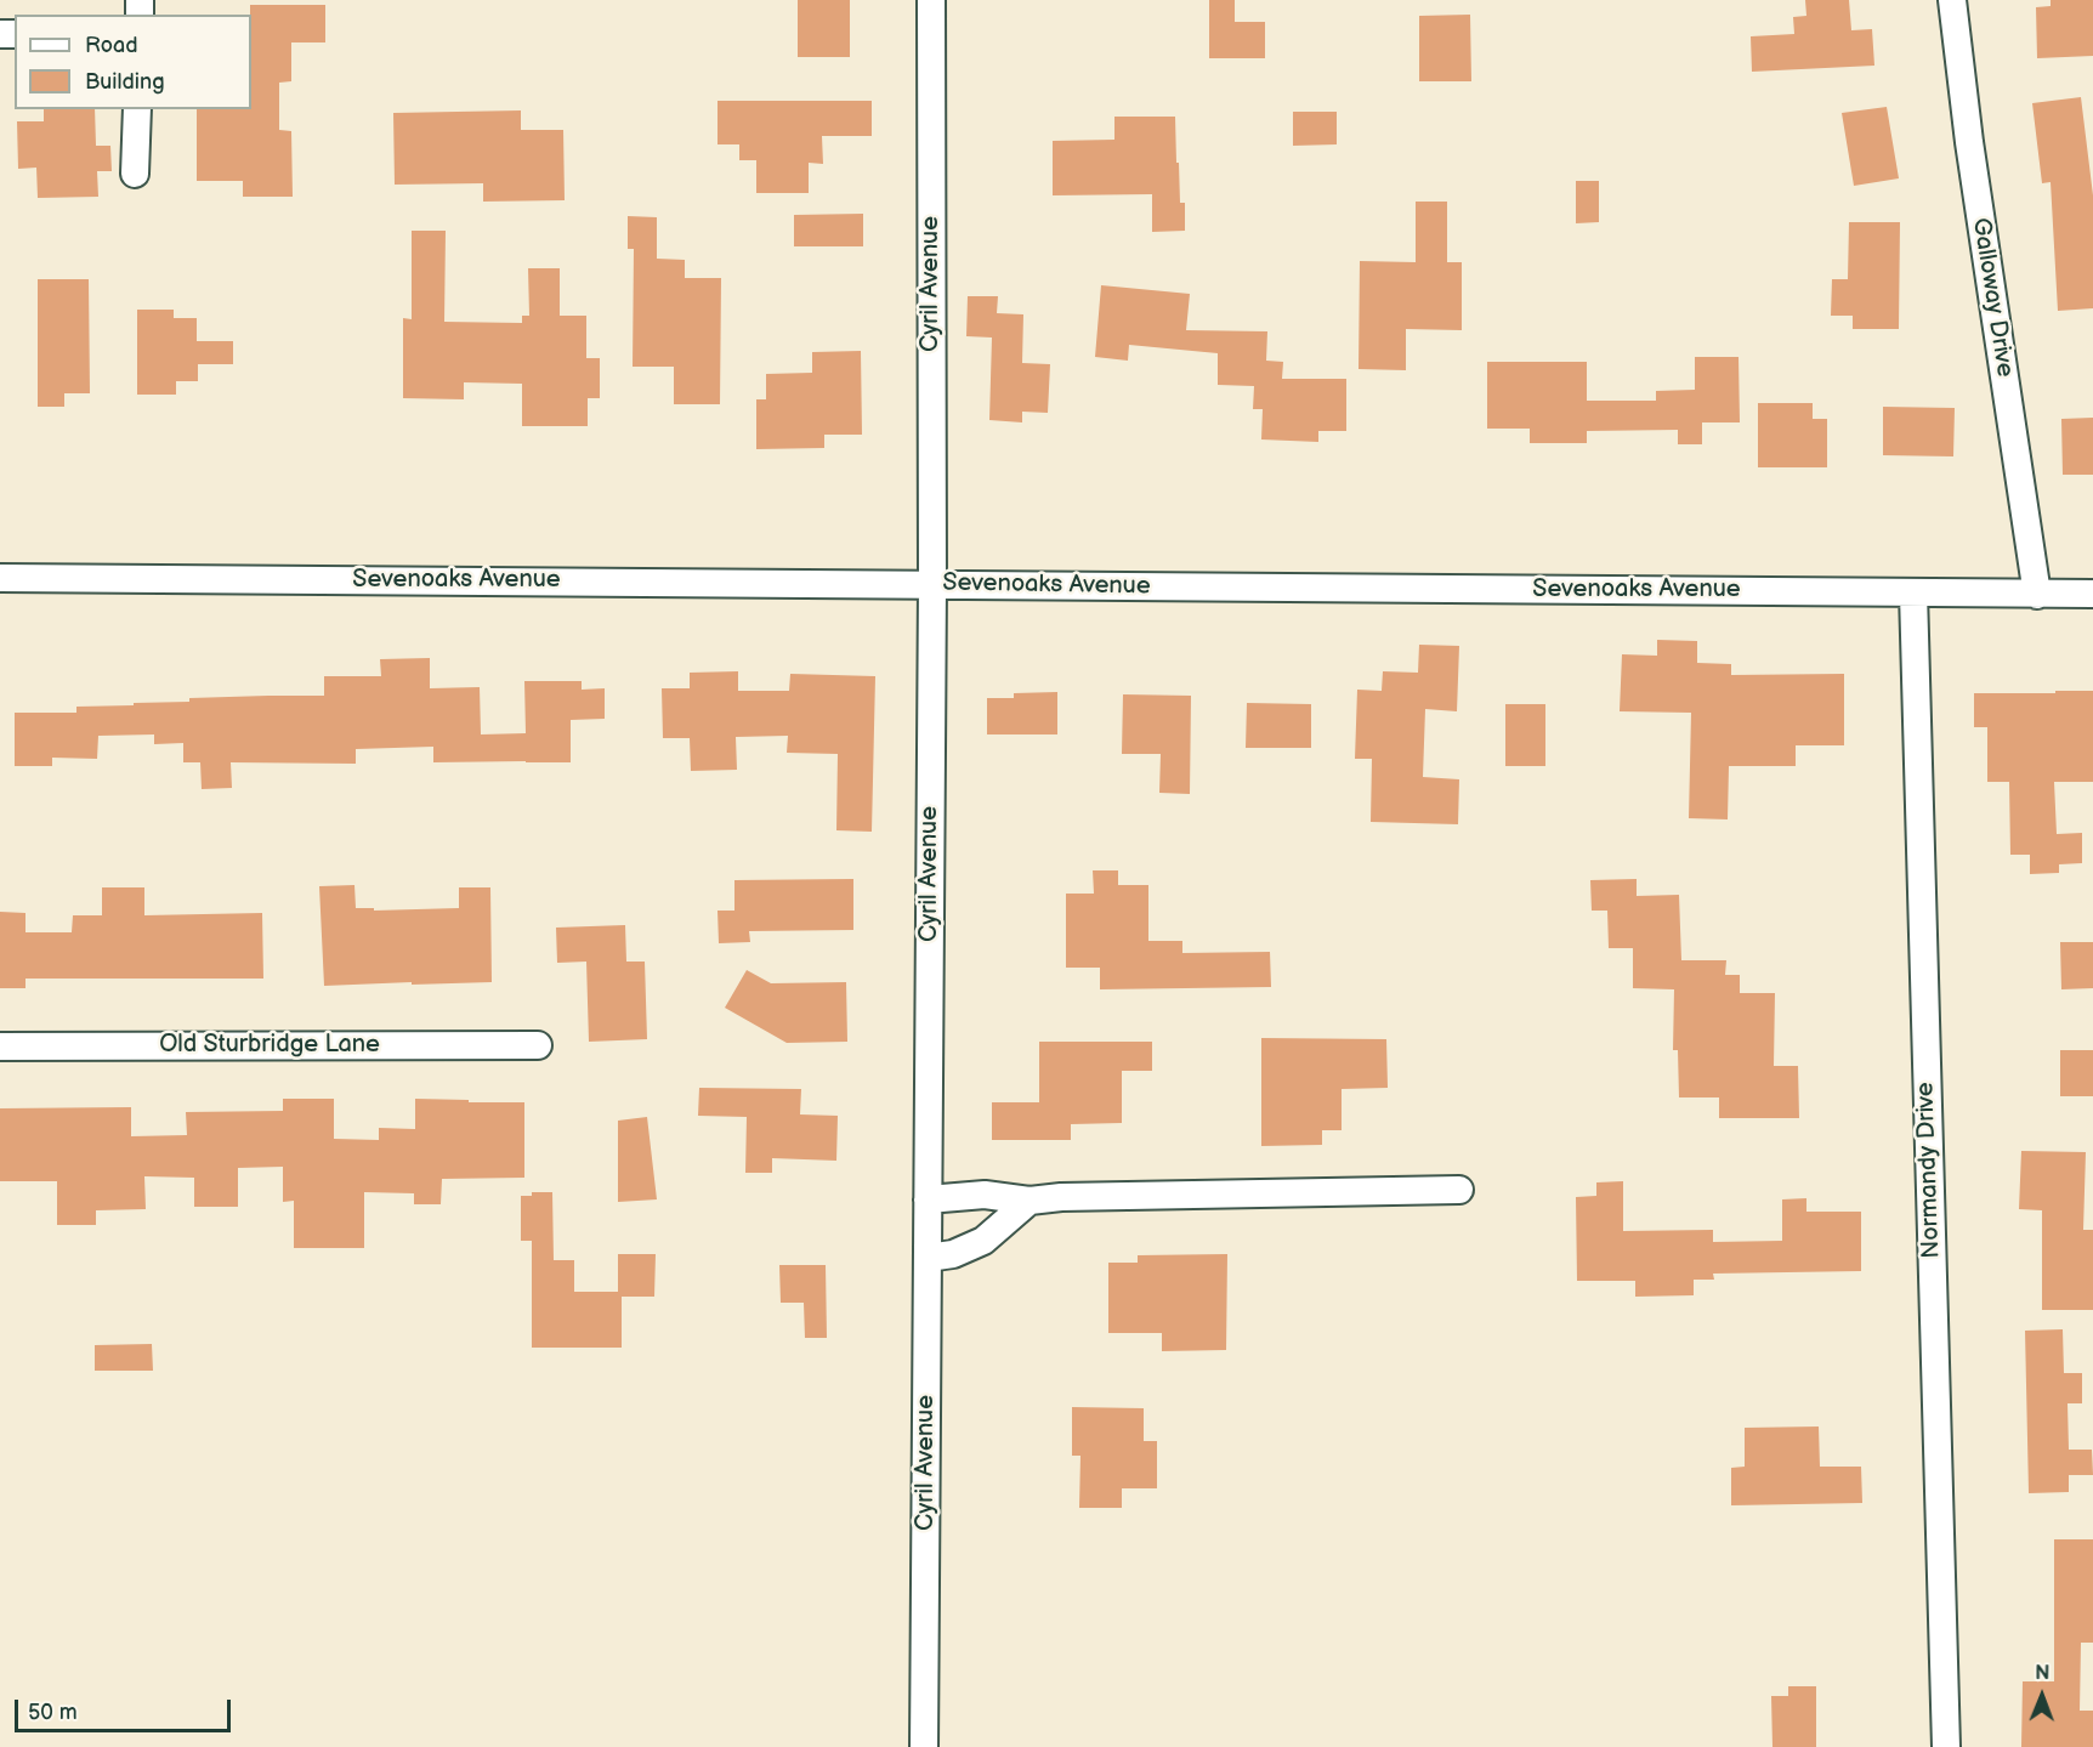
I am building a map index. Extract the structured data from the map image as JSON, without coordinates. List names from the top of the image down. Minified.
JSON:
{"streets":{"street":["Cyril Avenue","Galloway Drive","Sevenoaks Avenue","Old Sturbridge Lane","Normandy Drive"]},"crossings":[["Cyril Avenue","Sevenoaks Avenue"],["Galloway Drive","Sevenoaks Avenue"],["Sevenoaks Avenue","Normandy Drive"]],"legend":["Road","Building"],"scale_bar":"50 m","north":"top"}
